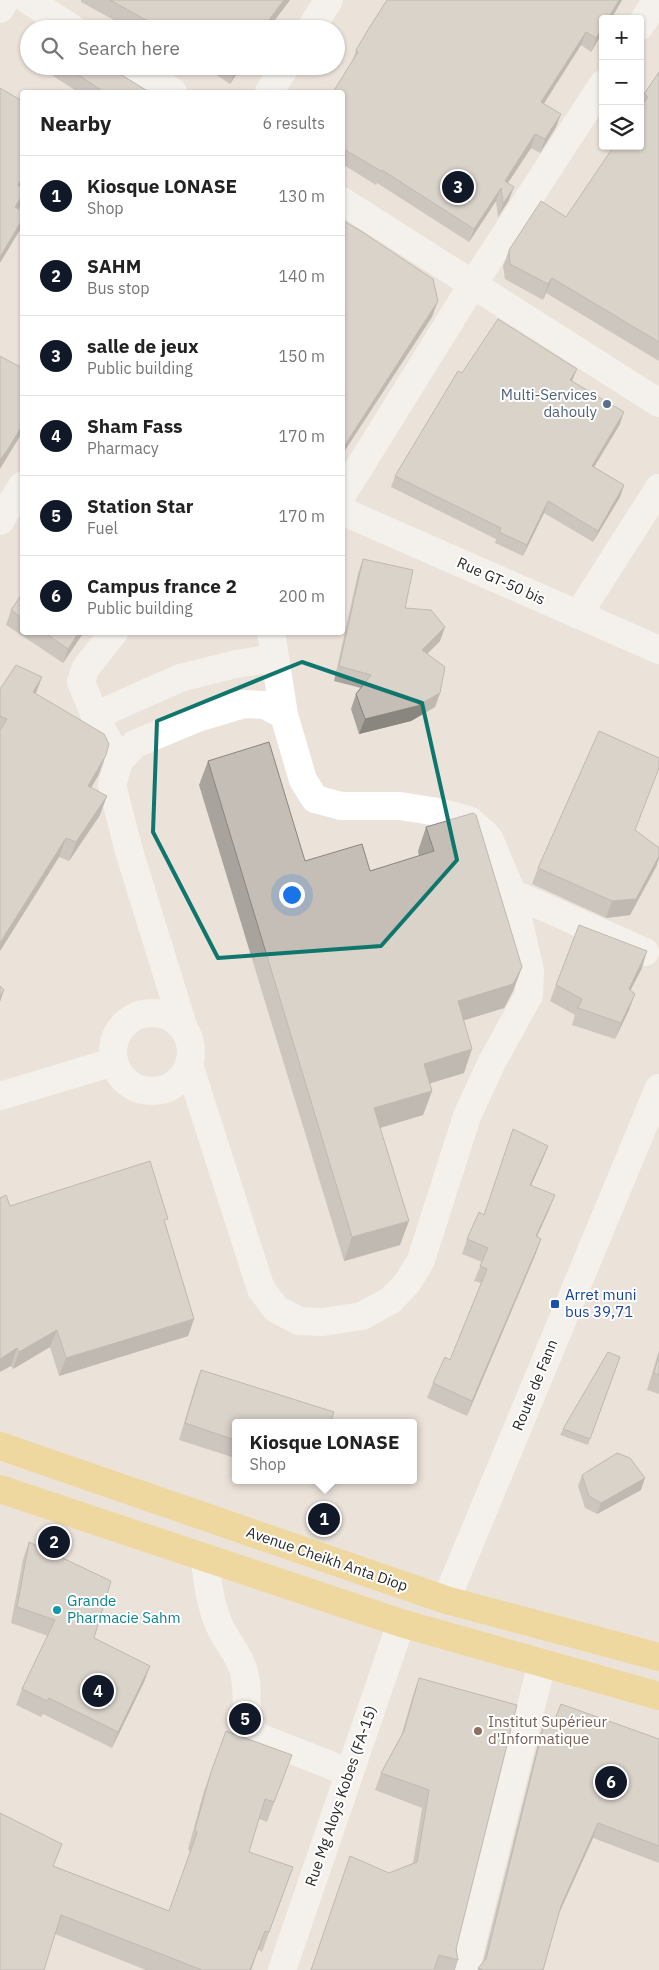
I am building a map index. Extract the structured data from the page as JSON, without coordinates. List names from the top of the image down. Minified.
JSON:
{"streets":{"main road":["Avenue Cheikh Anta Diop"],"street":["Rue GT-50 bis","Route de Fann","Rue Mg Aloys Kobes (FA-15)"]},"crossings":[["Route de Fann","Avenue Cheikh Anta Diop"]],"places":{"other":["Multi-Services dahouly","Grande Pharmacie Sahm","Institut Supérieur d'Informatique"],"transit":["Arret muni bus 39,71"]},"page":{"map_buttons":["+","−"],"search":"Search here","heading":["Nearby","6 results"],"list":[{"mark":"1","name":"Kiosque LONASE","note":"Shop","value":"130 m"},{"mark":"2","name":"SAHM","note":"Bus stop","value":"140 m"},{"mark":"3","name":"salle de jeux","note":"Public building","value":"150 m"},{"mark":"4","name":"Sham Fass","note":"Pharmacy","value":"170 m"},{"mark":"5","name":"Station Star","note":"Fuel","value":"170 m"},{"mark":"6","name":"Campus france 2","note":"Public building","value":"200 m"}],"pins":["3","1","2","4","5","6"],"popup":["Kiosque LONASE","Shop"]}}
